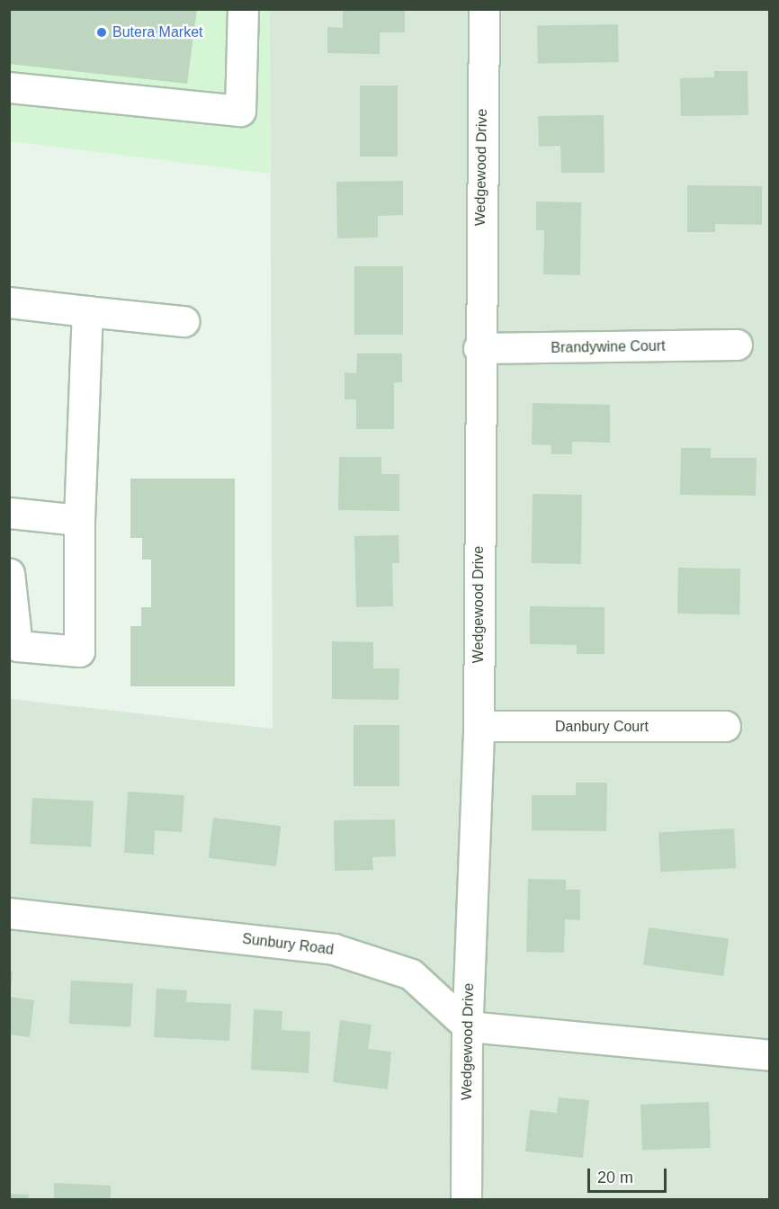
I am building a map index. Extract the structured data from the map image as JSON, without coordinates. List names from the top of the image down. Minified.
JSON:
{"streets":{"street":["Wedgewood Drive","Brandywine Court","Danbury Court","Sunbury Road"]},"crossings":[["Wedgewood Drive","Brandywine Court"],["Wedgewood Drive","Danbury Court"],["Wedgewood Drive","Sunbury Road"]],"places":["Butera Market"],"scale_bar":"20 m"}
